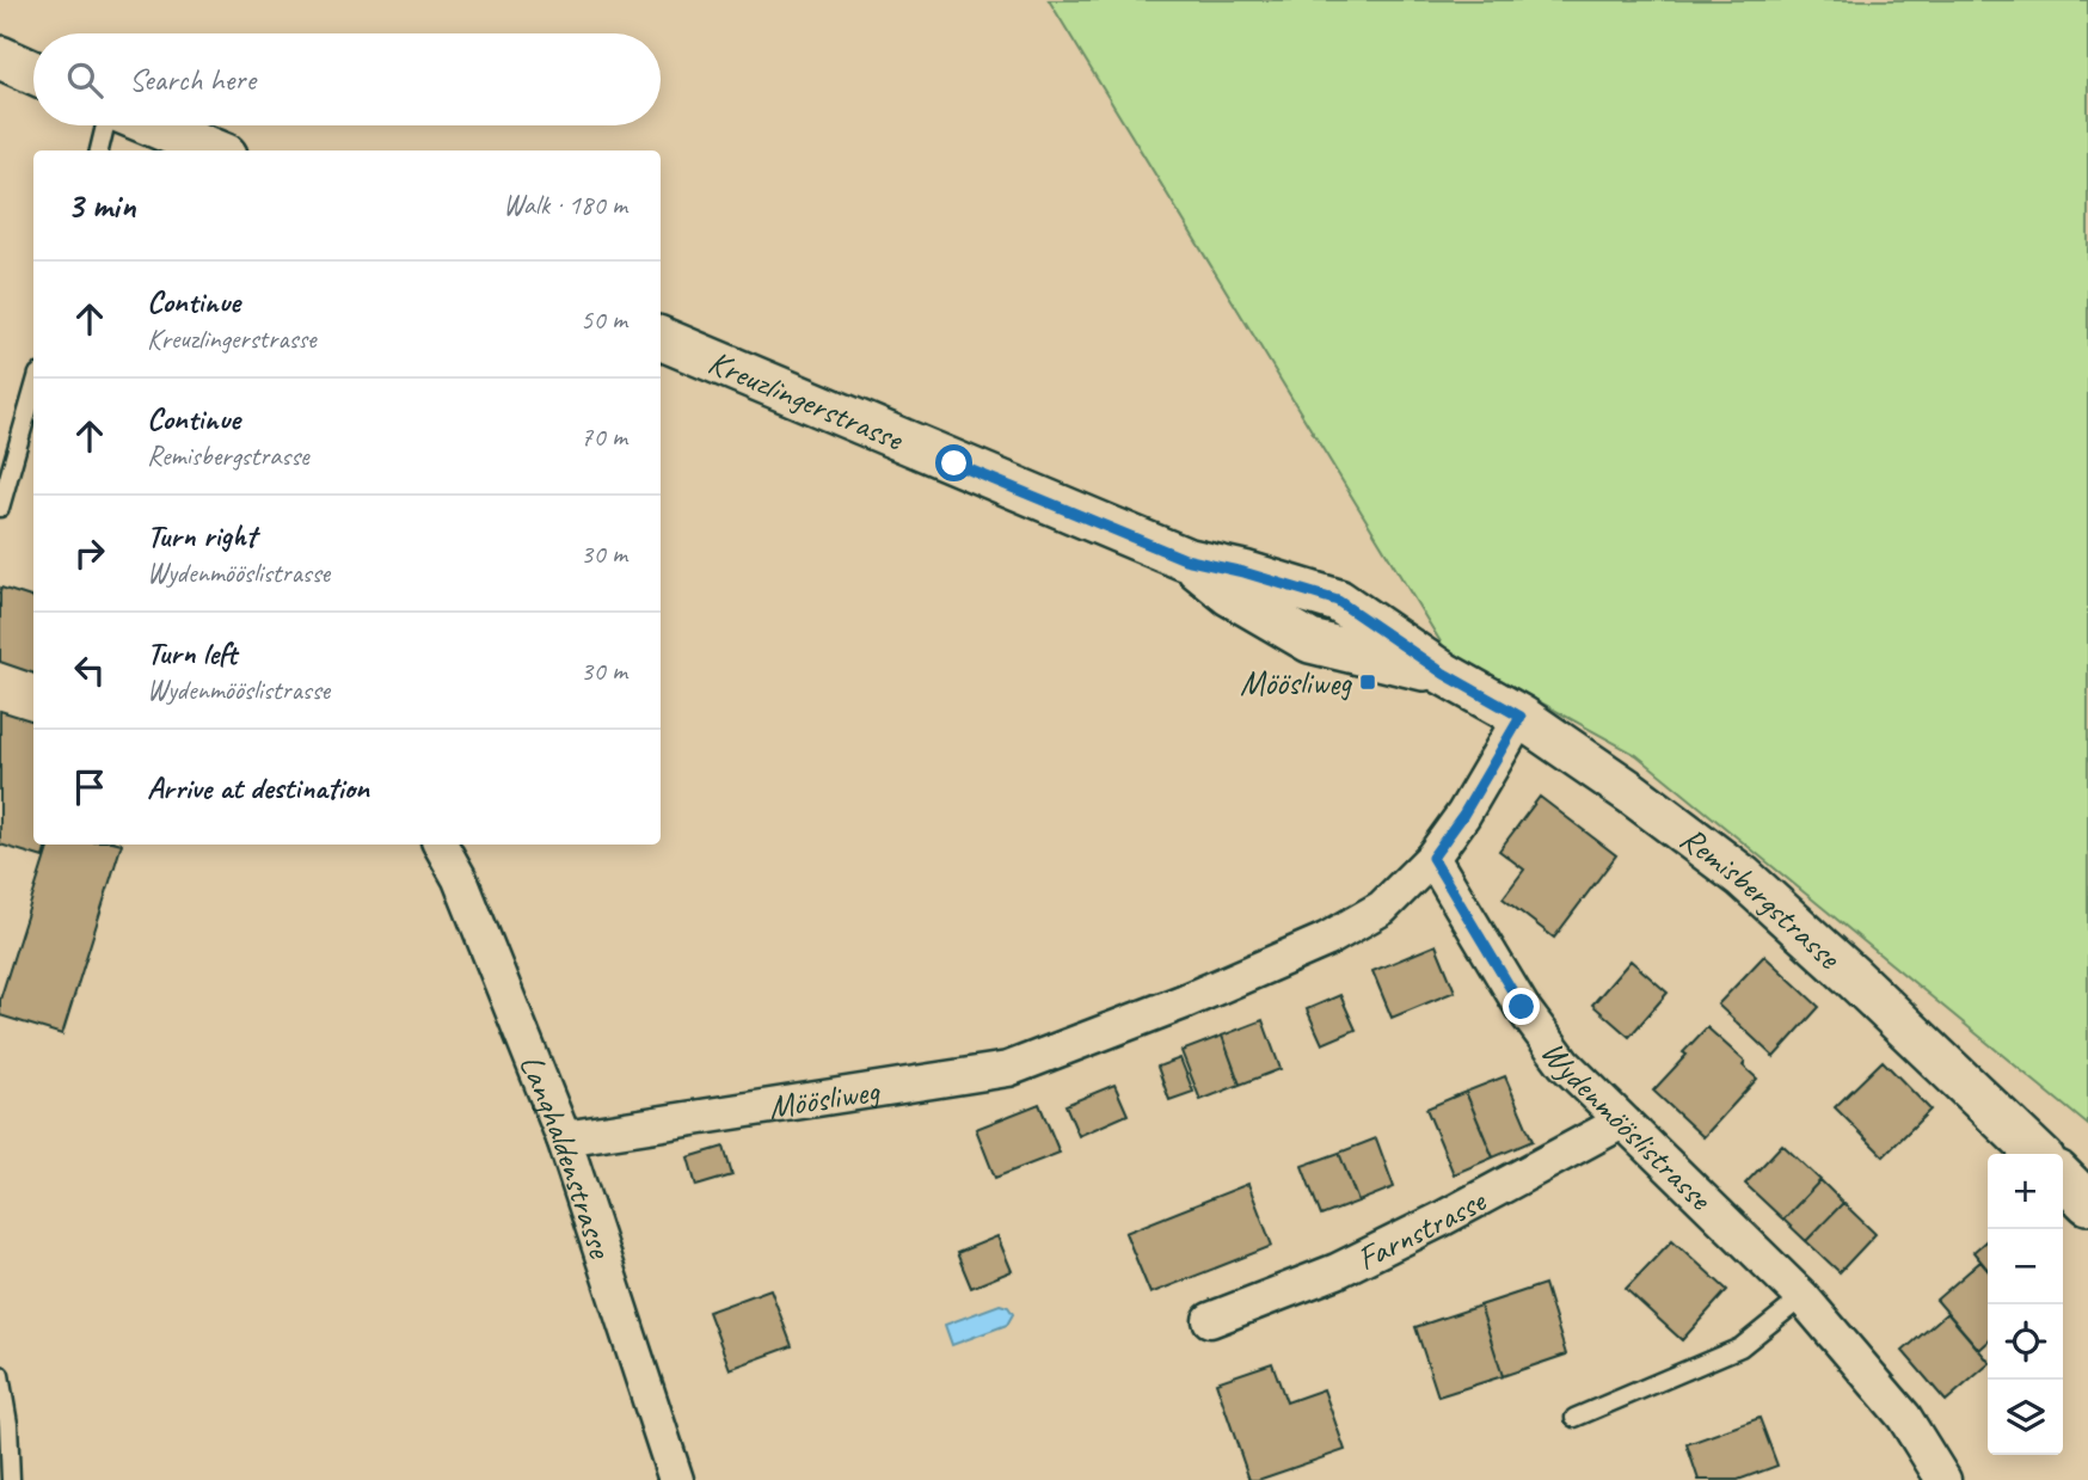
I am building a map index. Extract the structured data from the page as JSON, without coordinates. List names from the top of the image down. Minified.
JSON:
{"streets":{"street":["Kreuzlingerstrasse","Remisbergstrasse","Möösliweg","Wydenmööslistrasse","Langhaldenstrasse","Farnstrasse"]},"crossings":[["Kreuzlingerstrasse","Remisbergstrasse"],["Möösliweg","Wydenmööslistrasse"],["Möösliweg","Langhaldenstrasse"],["Wydenmööslistrasse","Farnstrasse"]],"places":{"transit":["Möösliweg"]},"page":{"search":"Search here","heading":["3 min","Walk · 180 m"],"list":[["Continue","Kreuzlingerstrasse","50 m"],["Continue","Remisbergstrasse","70 m"],["Turn right","Wydenmööslistrasse","30 m"],["Turn left","Wydenmööslistrasse","30 m"],"Arrive at destination"],"map_buttons":["+","−"]}}
